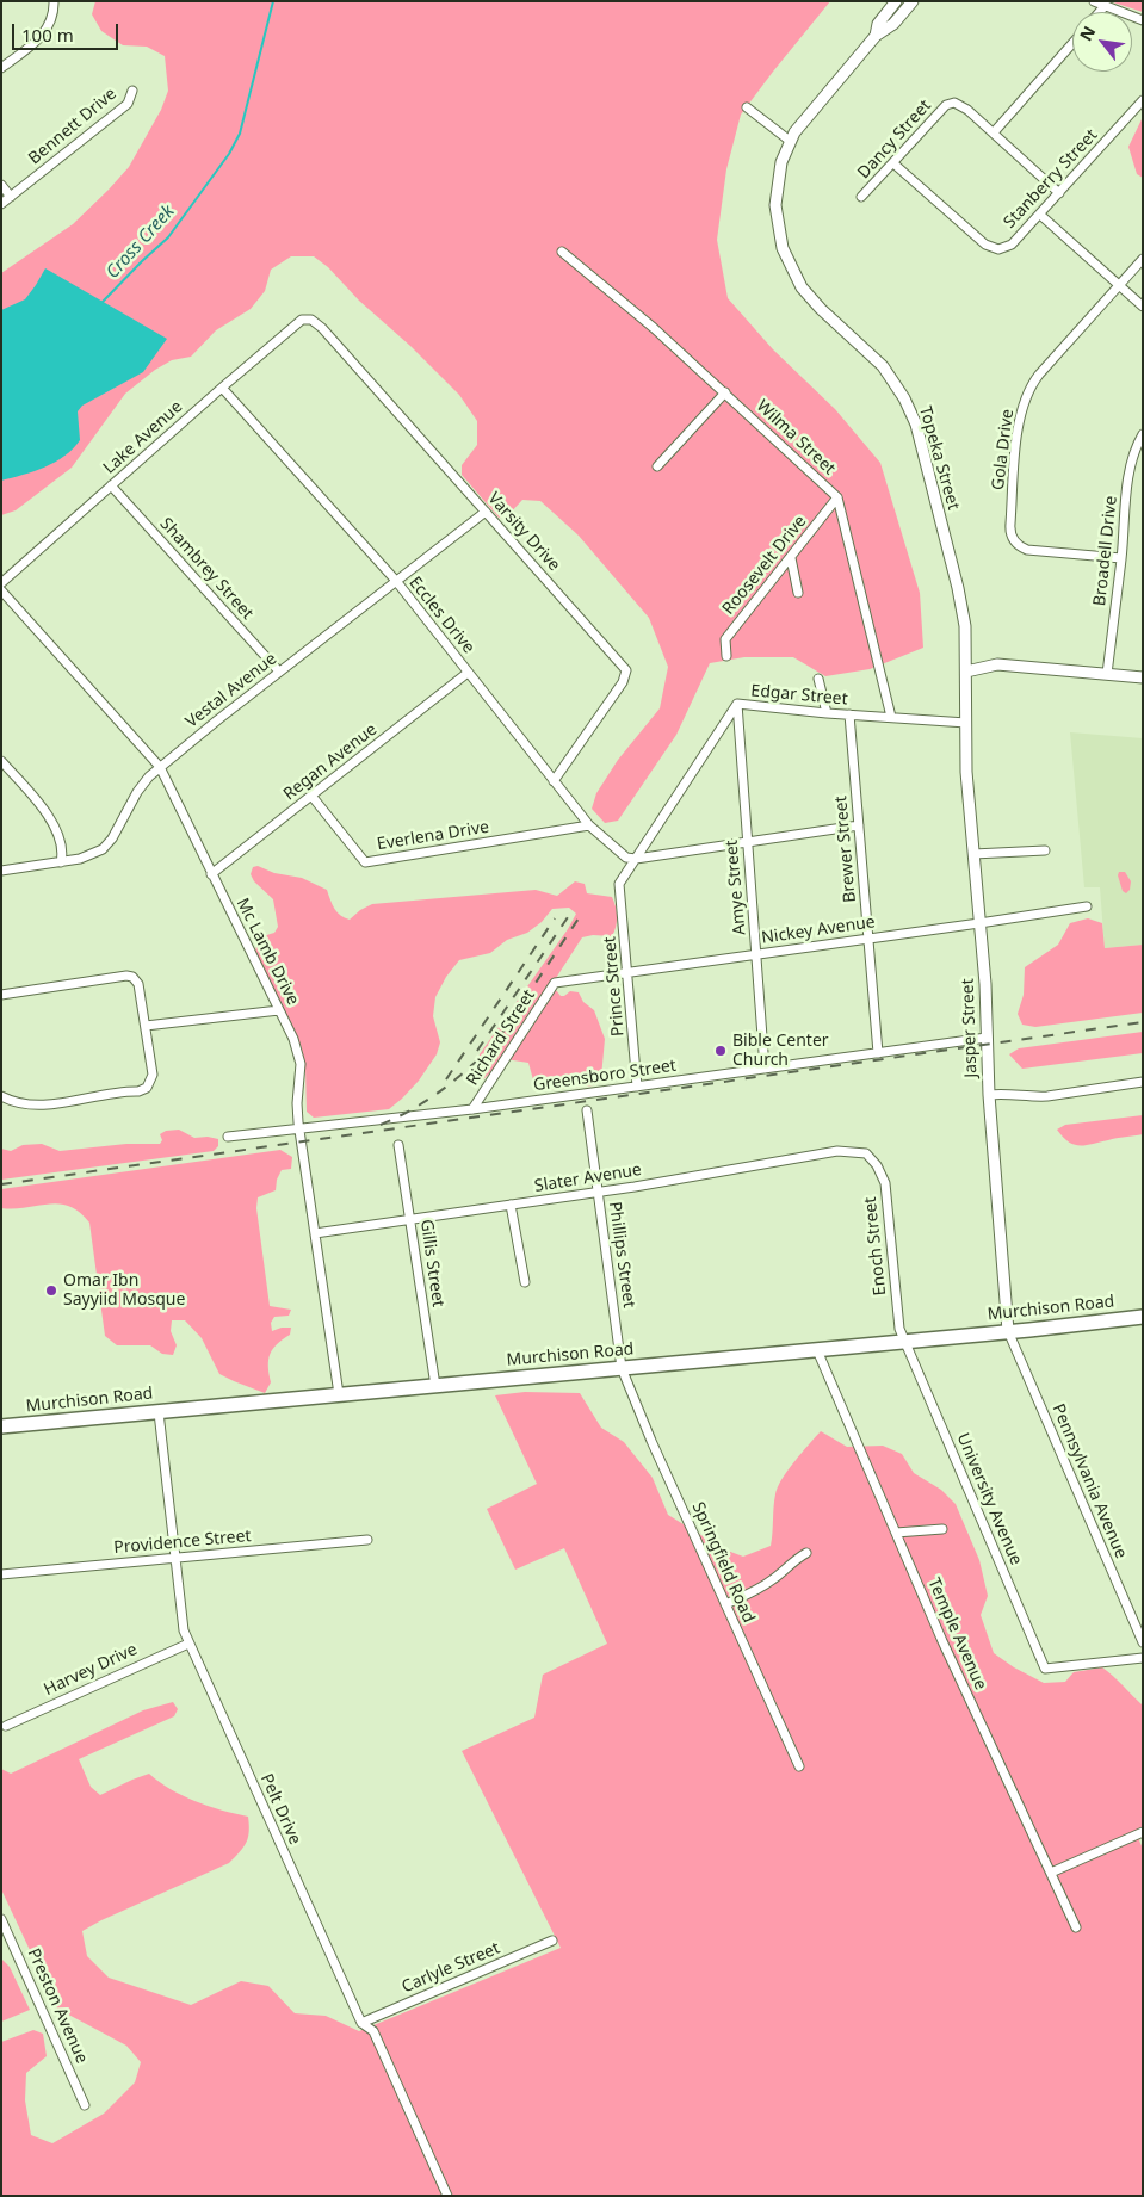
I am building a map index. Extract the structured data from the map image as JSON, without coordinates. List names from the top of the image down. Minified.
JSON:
{"streets":{"main road":["Murchison Road"],"street":["Bennett Drive","Dancy Street","Stanberry Street","Lake Avenue","Wilma Street","Gola Drive","Topeka Street","Varsity Drive","Broadell Drive","Roosevelt Drive","Shambrey Street","Eccles Drive","Vestal Avenue","Edgar Street","Regan Avenue","Everlena Drive","Brewer Street","Amye Street","Nickey Avenue","Mc Lamb Drive","Prince Street","Jasper Street","Richard Street","Greensboro Street","Slater Avenue","Enoch Street","Phillips Street","Gillis Street","Pennsylvania Avenue","University Avenue","Providence Street","Springfield Road","Temple Avenue","Harvey Drive","Pelt Drive","Carlyle Street","Preston Avenue"]},"crossings":[["Dancy Street","Stanberry Street"],["Lake Avenue","Varsity Drive"],["Lake Avenue","Shambrey Street"],["Lake Avenue","Eccles Drive"],["Wilma Street","Roosevelt Drive"],["Wilma Street","Edgar Street"],["Gola Drive","Broadell Drive"],["Topeka Street","Edgar Street"],["Topeka Street","Jasper Street"],["Varsity Drive","Eccles Drive"],["Varsity Drive","Vestal Avenue"],["Shambrey Street","Vestal Avenue"],["Eccles Drive","Vestal Avenue"],["Eccles Drive","Edgar Street"],["Eccles Drive","Regan Avenue"],["Eccles Drive","Everlena Drive"],["Vestal Avenue","Mc Lamb Drive"],["Edgar Street","Brewer Street"],["Edgar Street","Amye Street"],["Edgar Street","Prince Street"],["Edgar Street","Jasper Street"],["Regan Avenue","Everlena Drive"],["Regan Avenue","Mc Lamb Drive"],["Brewer Street","Nickey Avenue"],["Brewer Street","Greensboro Street"],["Amye Street","Nickey Avenue"],["Amye Street","Greensboro Street"],["Nickey Avenue","Prince Street"],["Nickey Avenue","Jasper Street"],["Nickey Avenue","Richard Street"],["Mc Lamb Drive","Greensboro Street"],["Mc Lamb Drive","Slater Avenue"],["Mc Lamb Drive","Murchison Road"],["Prince Street","Greensboro Street"],["Jasper Street","Greensboro Street"],["Jasper Street","Murchison Road"],["Jasper Street","Pennsylvania Avenue"],["Richard Street","Greensboro Street"],["Slater Avenue","Enoch Street"],["Slater Avenue","Phillips Street"],["Slater Avenue","Gillis Street"],["Enoch Street","Murchison Road"],["Enoch Street","University Avenue"],["Phillips Street","Murchison Road"],["Phillips Street","Springfield Road"],["Gillis Street","Murchison Road"],["Murchison Road","Pennsylvania Avenue"],["Murchison Road","University Avenue"],["Murchison Road","Springfield Road"],["Murchison Road","Temple Avenue"],["Murchison Road","Pelt Drive"],["Providence Street","Pelt Drive"],["Harvey Drive","Pelt Drive"],["Pelt Drive","Carlyle Street"]],"water":["Cross Creek"],"places":["Bible Center Church","Omar Ibn Sayyiid Mosque"],"scale_bar":"100 m","north":"top left"}
